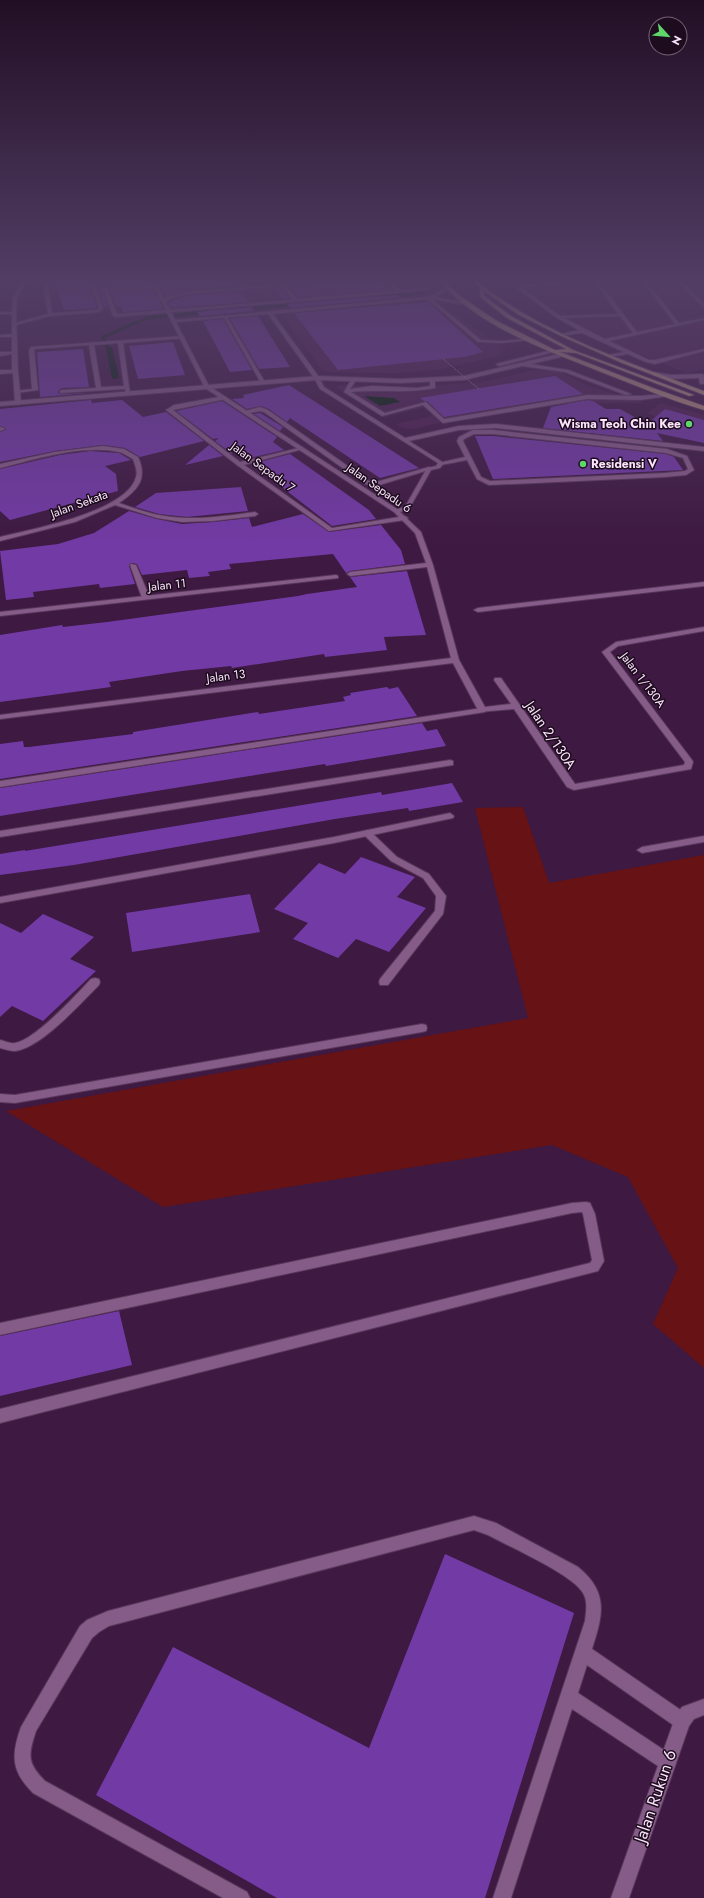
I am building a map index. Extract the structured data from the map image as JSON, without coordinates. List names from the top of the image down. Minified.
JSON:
{"streets":{"street":["Jalan Sepadu 7","Jalan Sepadu 6","Jalan Sekata","Jalan 11","Jalan 13","Jalan 1/130A","Jalan 2/130A","Jalan Rukun 6"]},"crossings":[["Jalan Sepadu 7","Jalan Sepadu 6"],["Jalan Sepadu 6","Jalan 13"],["Jalan 1/130A","Jalan 2/130A"]],"places":["Wisma Teoh Chin Kee","Residensi V"],"north":"bottom right"}
